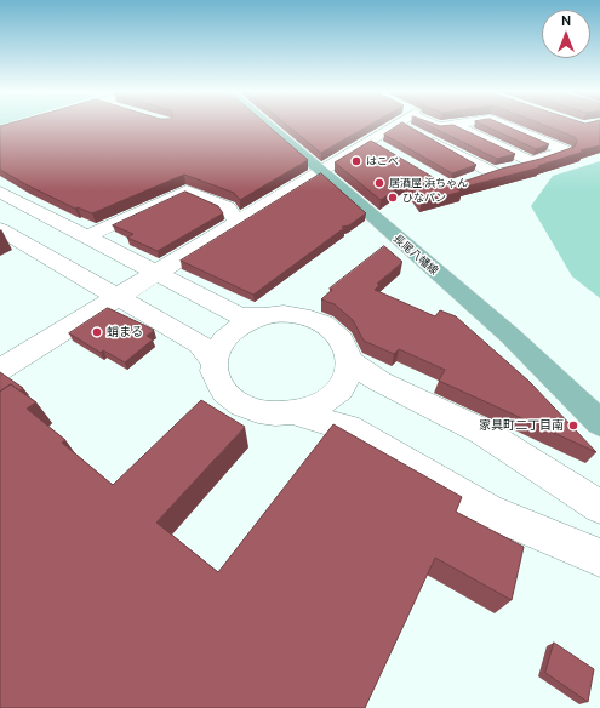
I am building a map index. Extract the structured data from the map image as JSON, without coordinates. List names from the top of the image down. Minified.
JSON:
{"streets":{"main road":["長尾八幡線"]},"places":["はこべ","居酒屋 浜ちゃん","ひなパン","蛸まる","家具町二丁目南"],"north":"top"}
